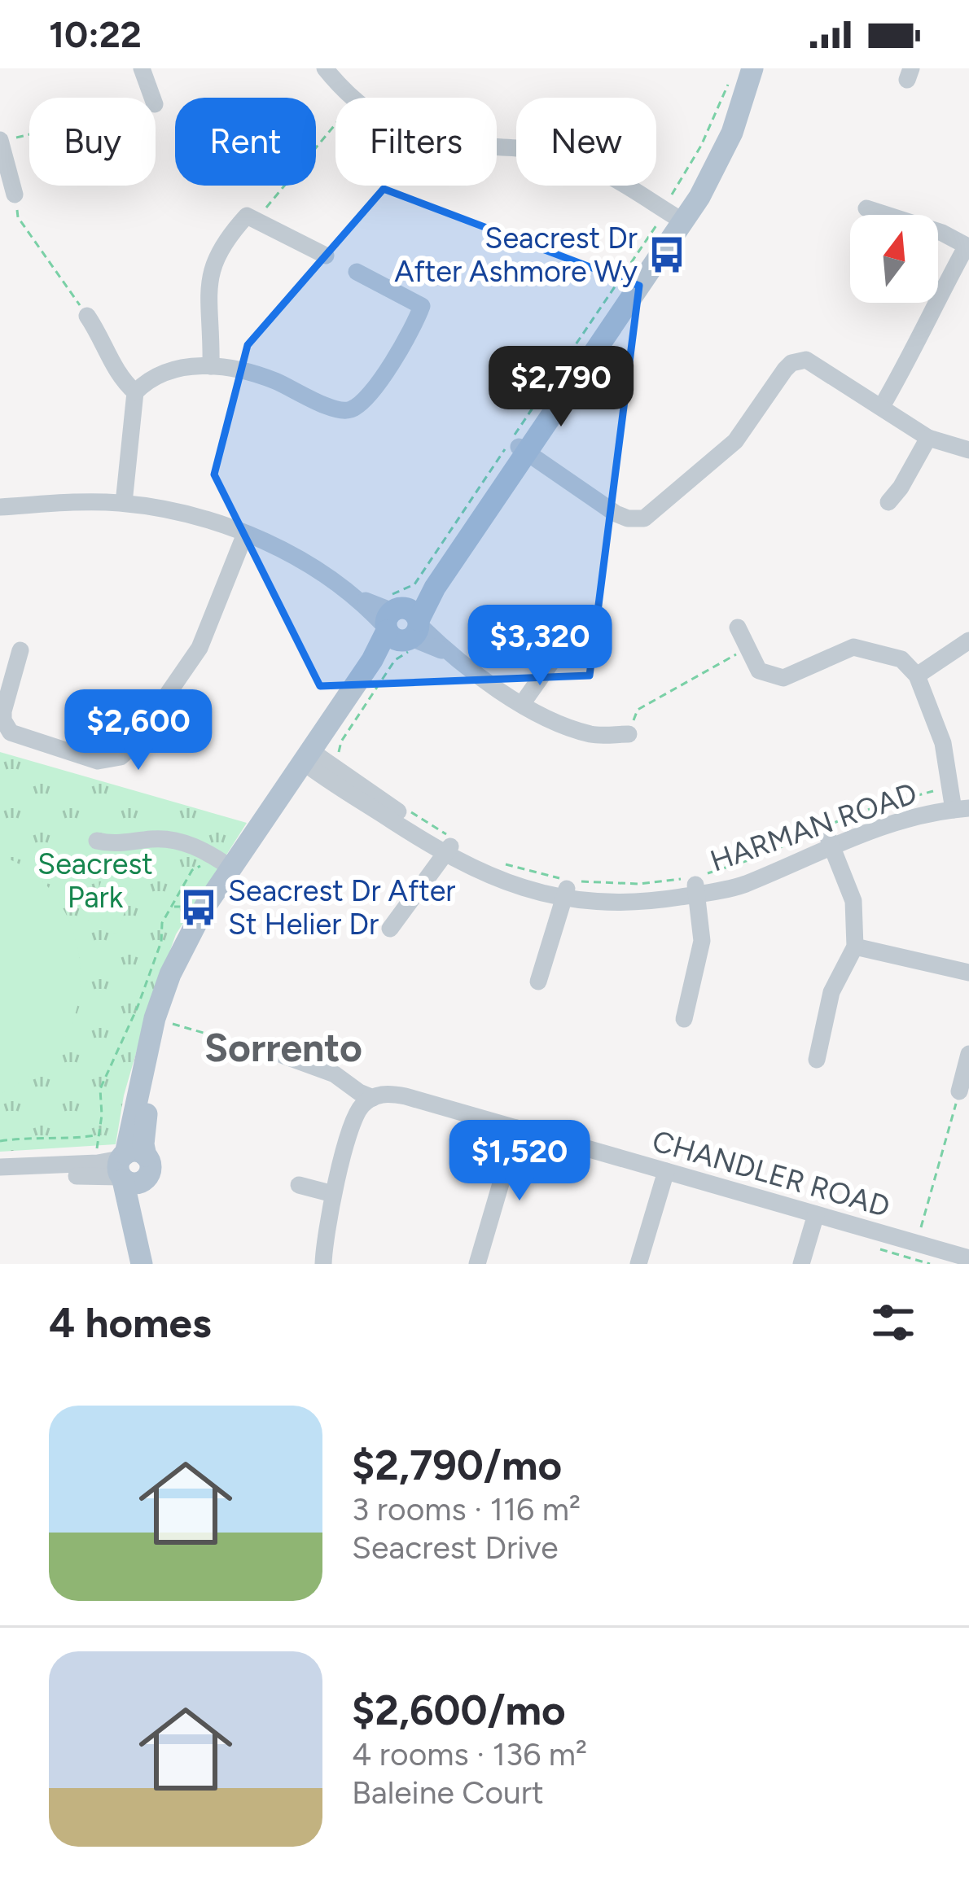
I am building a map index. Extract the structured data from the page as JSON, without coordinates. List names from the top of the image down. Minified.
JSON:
{"streets":{"street":["HARMAN ROAD","CHANDLER ROAD"]},"districts":["Sorrento"],"parks":["Seacrest Park"],"places":{"bus stop":["Seacrest Dr After Ashmore Wy","Seacrest Dr After St Helier Dr"]},"north":"top","page":{"status":"10:22","chip":["Buy","Rent","Filters","New"],"price":["$2,790","$3,320","$2,600","$1,520"],"heading":"4 homes","list":[{"name":"$2,790/mo","note":"3 rooms · 116 m² · Seacrest Drive"},{"name":"$2,600/mo","note":"4 rooms · 136 m² · Baleine Court"}]}}
